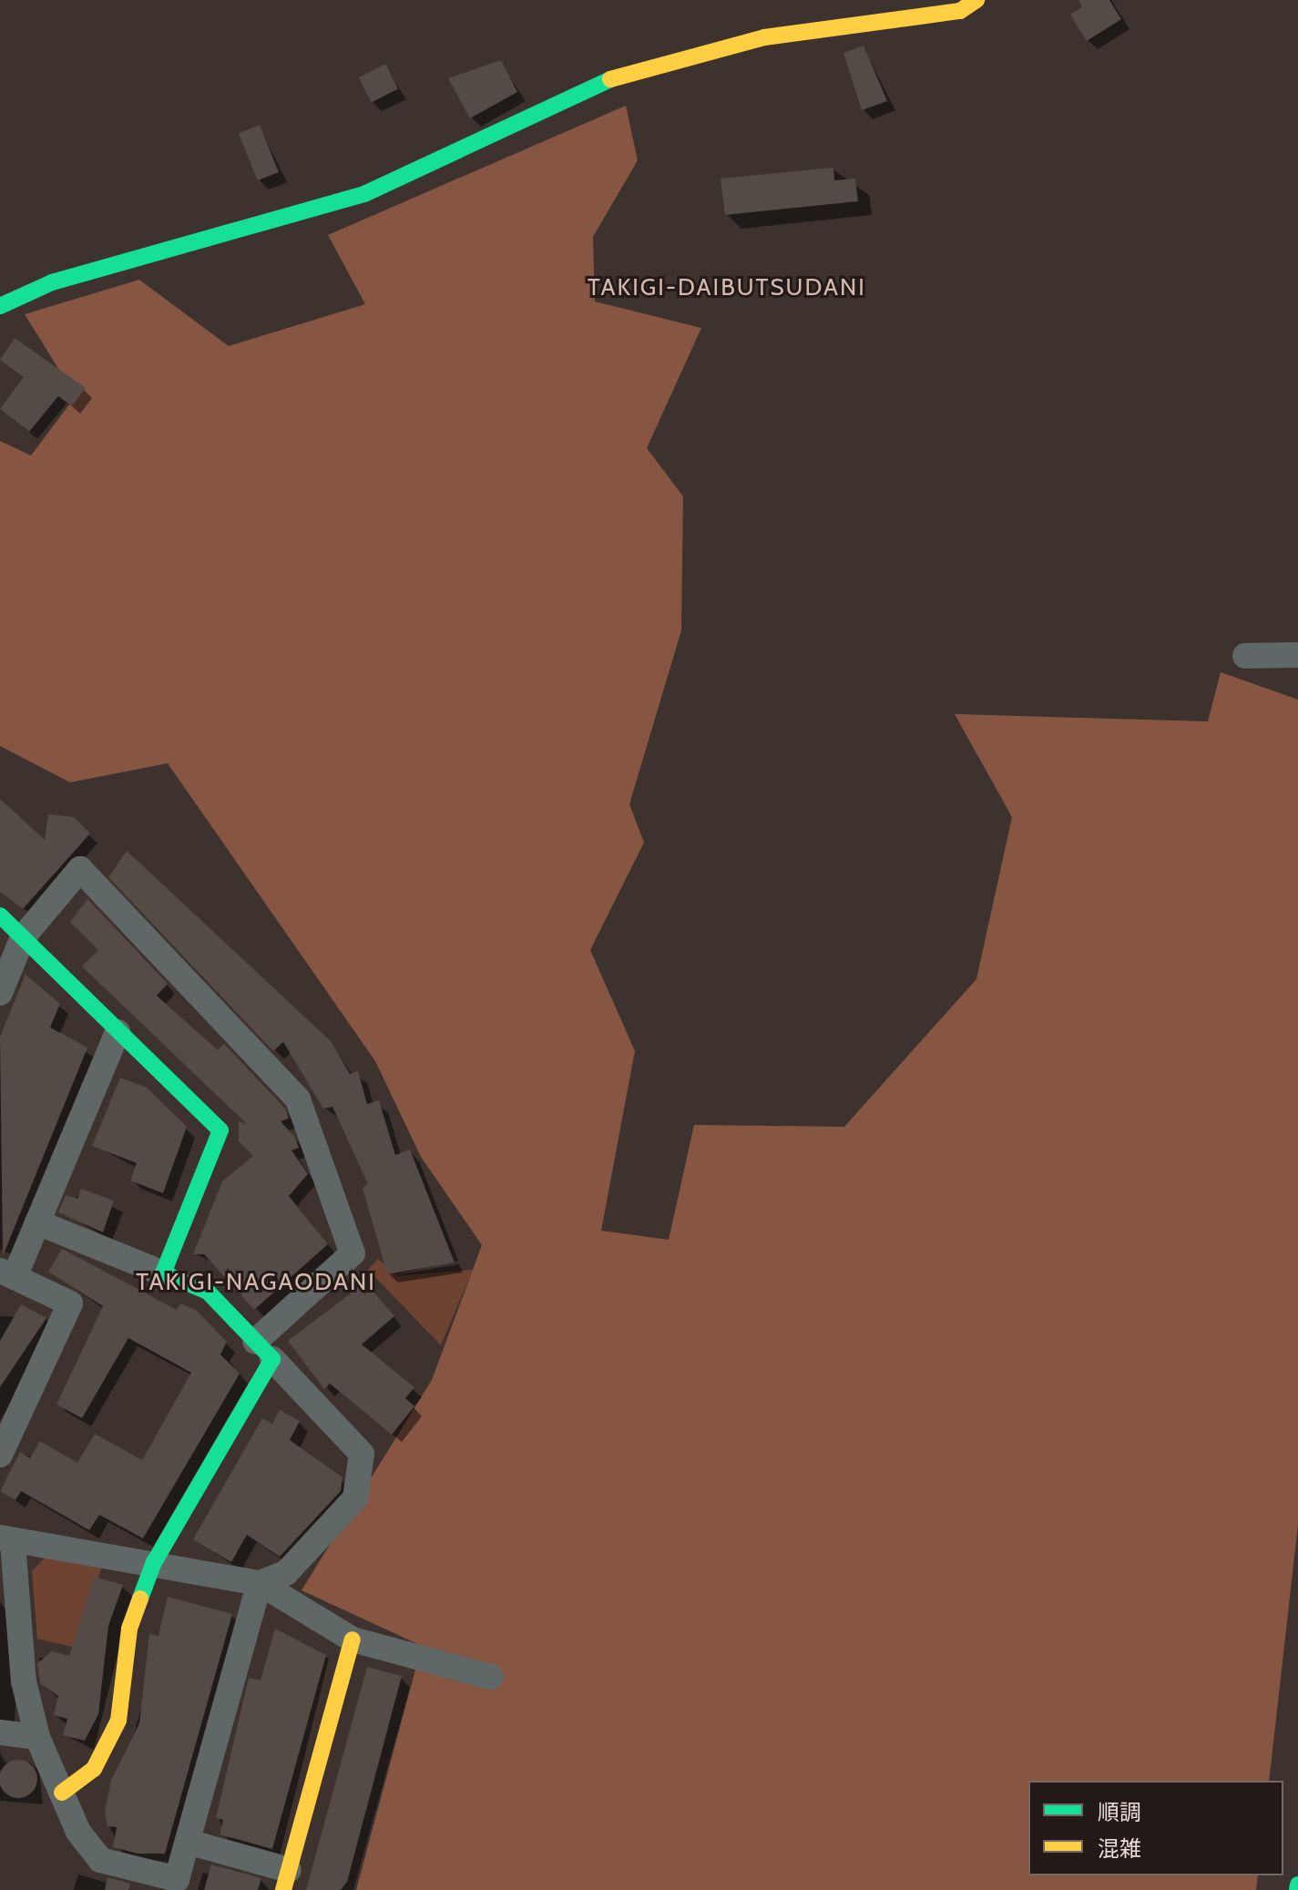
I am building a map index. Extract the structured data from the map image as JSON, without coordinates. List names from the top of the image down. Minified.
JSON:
{"districts":["TAKIGI-DAIBUTSUDANI","TAKIGI-NAGAODANI"],"legend":["順調","混雑"]}
